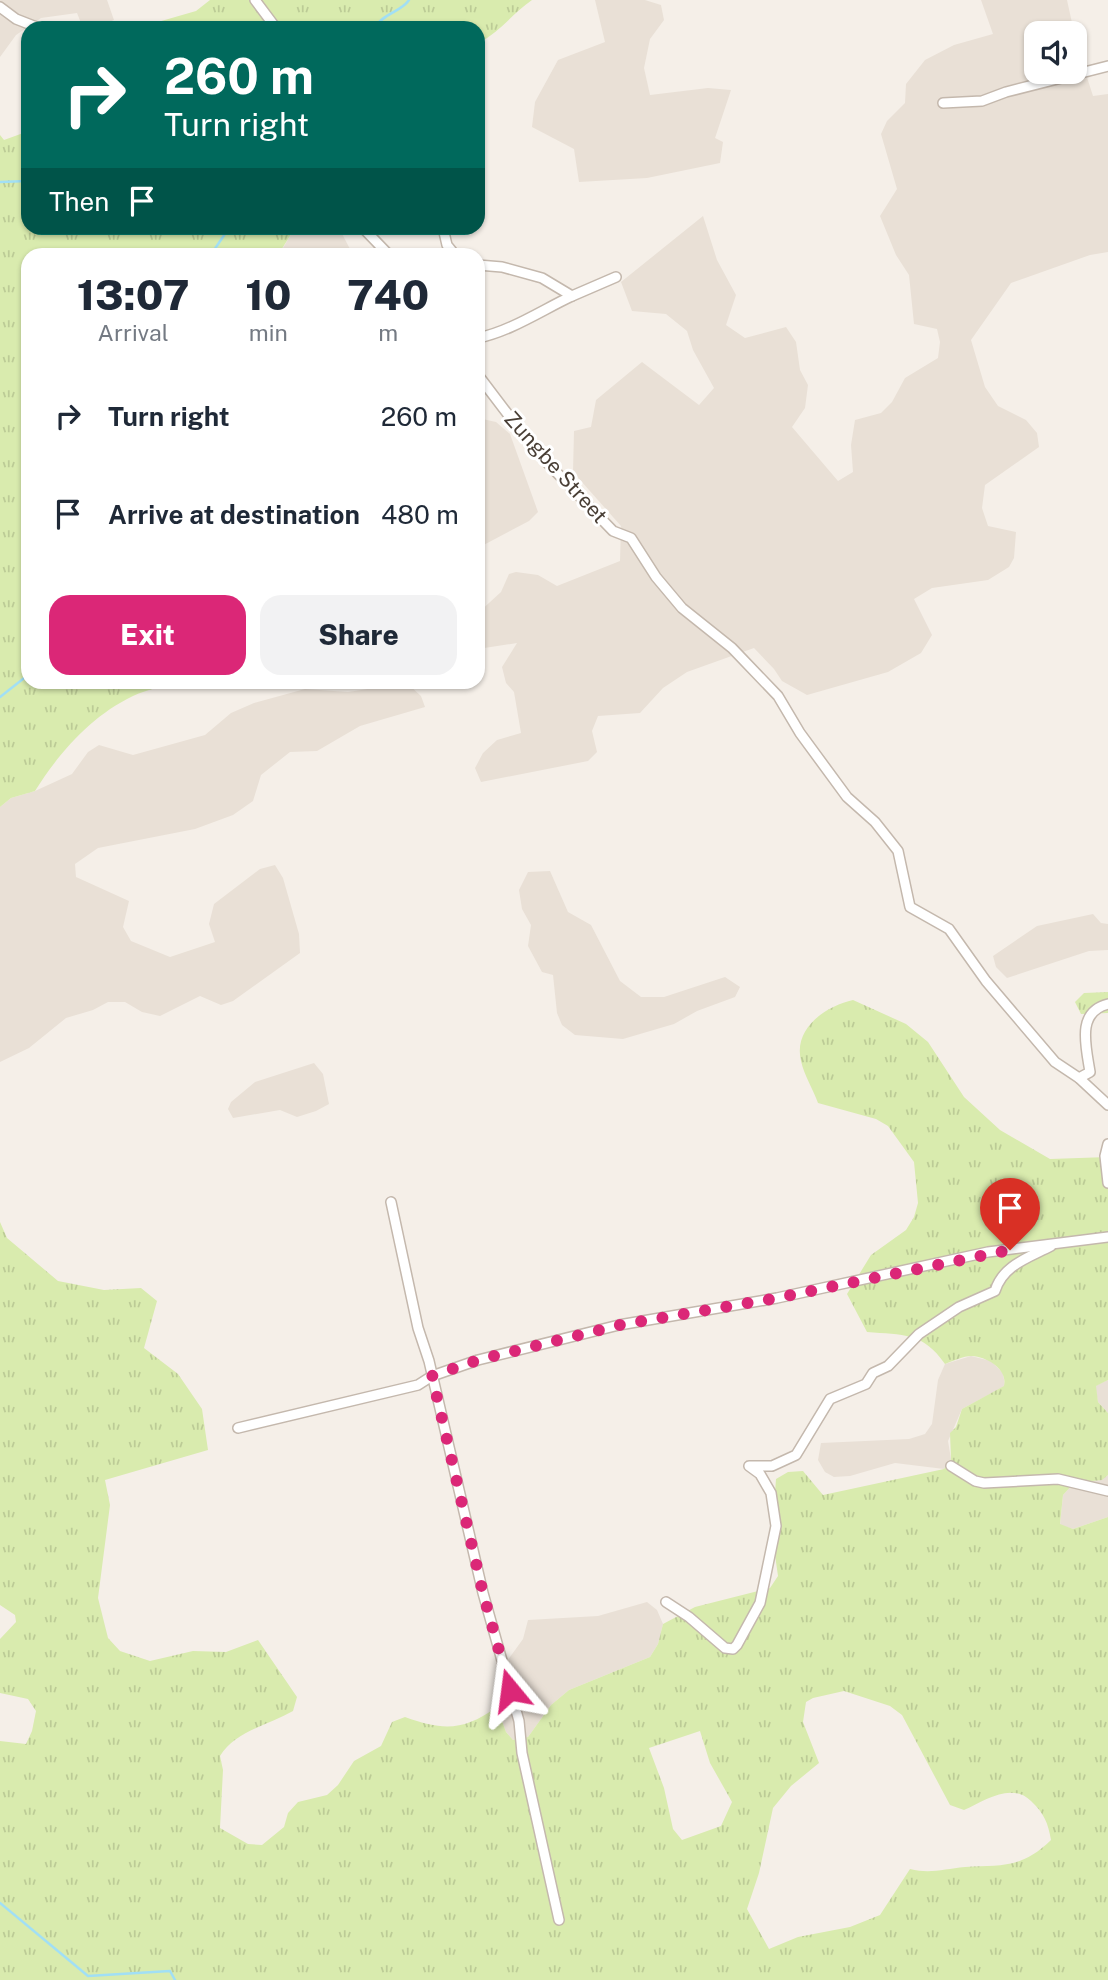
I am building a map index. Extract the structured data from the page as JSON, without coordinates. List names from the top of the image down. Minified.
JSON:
{"streets":{"street":["Zungbe Street"]},"page":{"turn":["260 m","Turn right"],"then":"Then","eta":["13:07","Arrival","10","min","740","m"],"list":[{"name":"Turn right","value":"260 m"},{"name":"Arrive at destination","value":"480 m"}],"buttons":["Exit","Share"]}}
